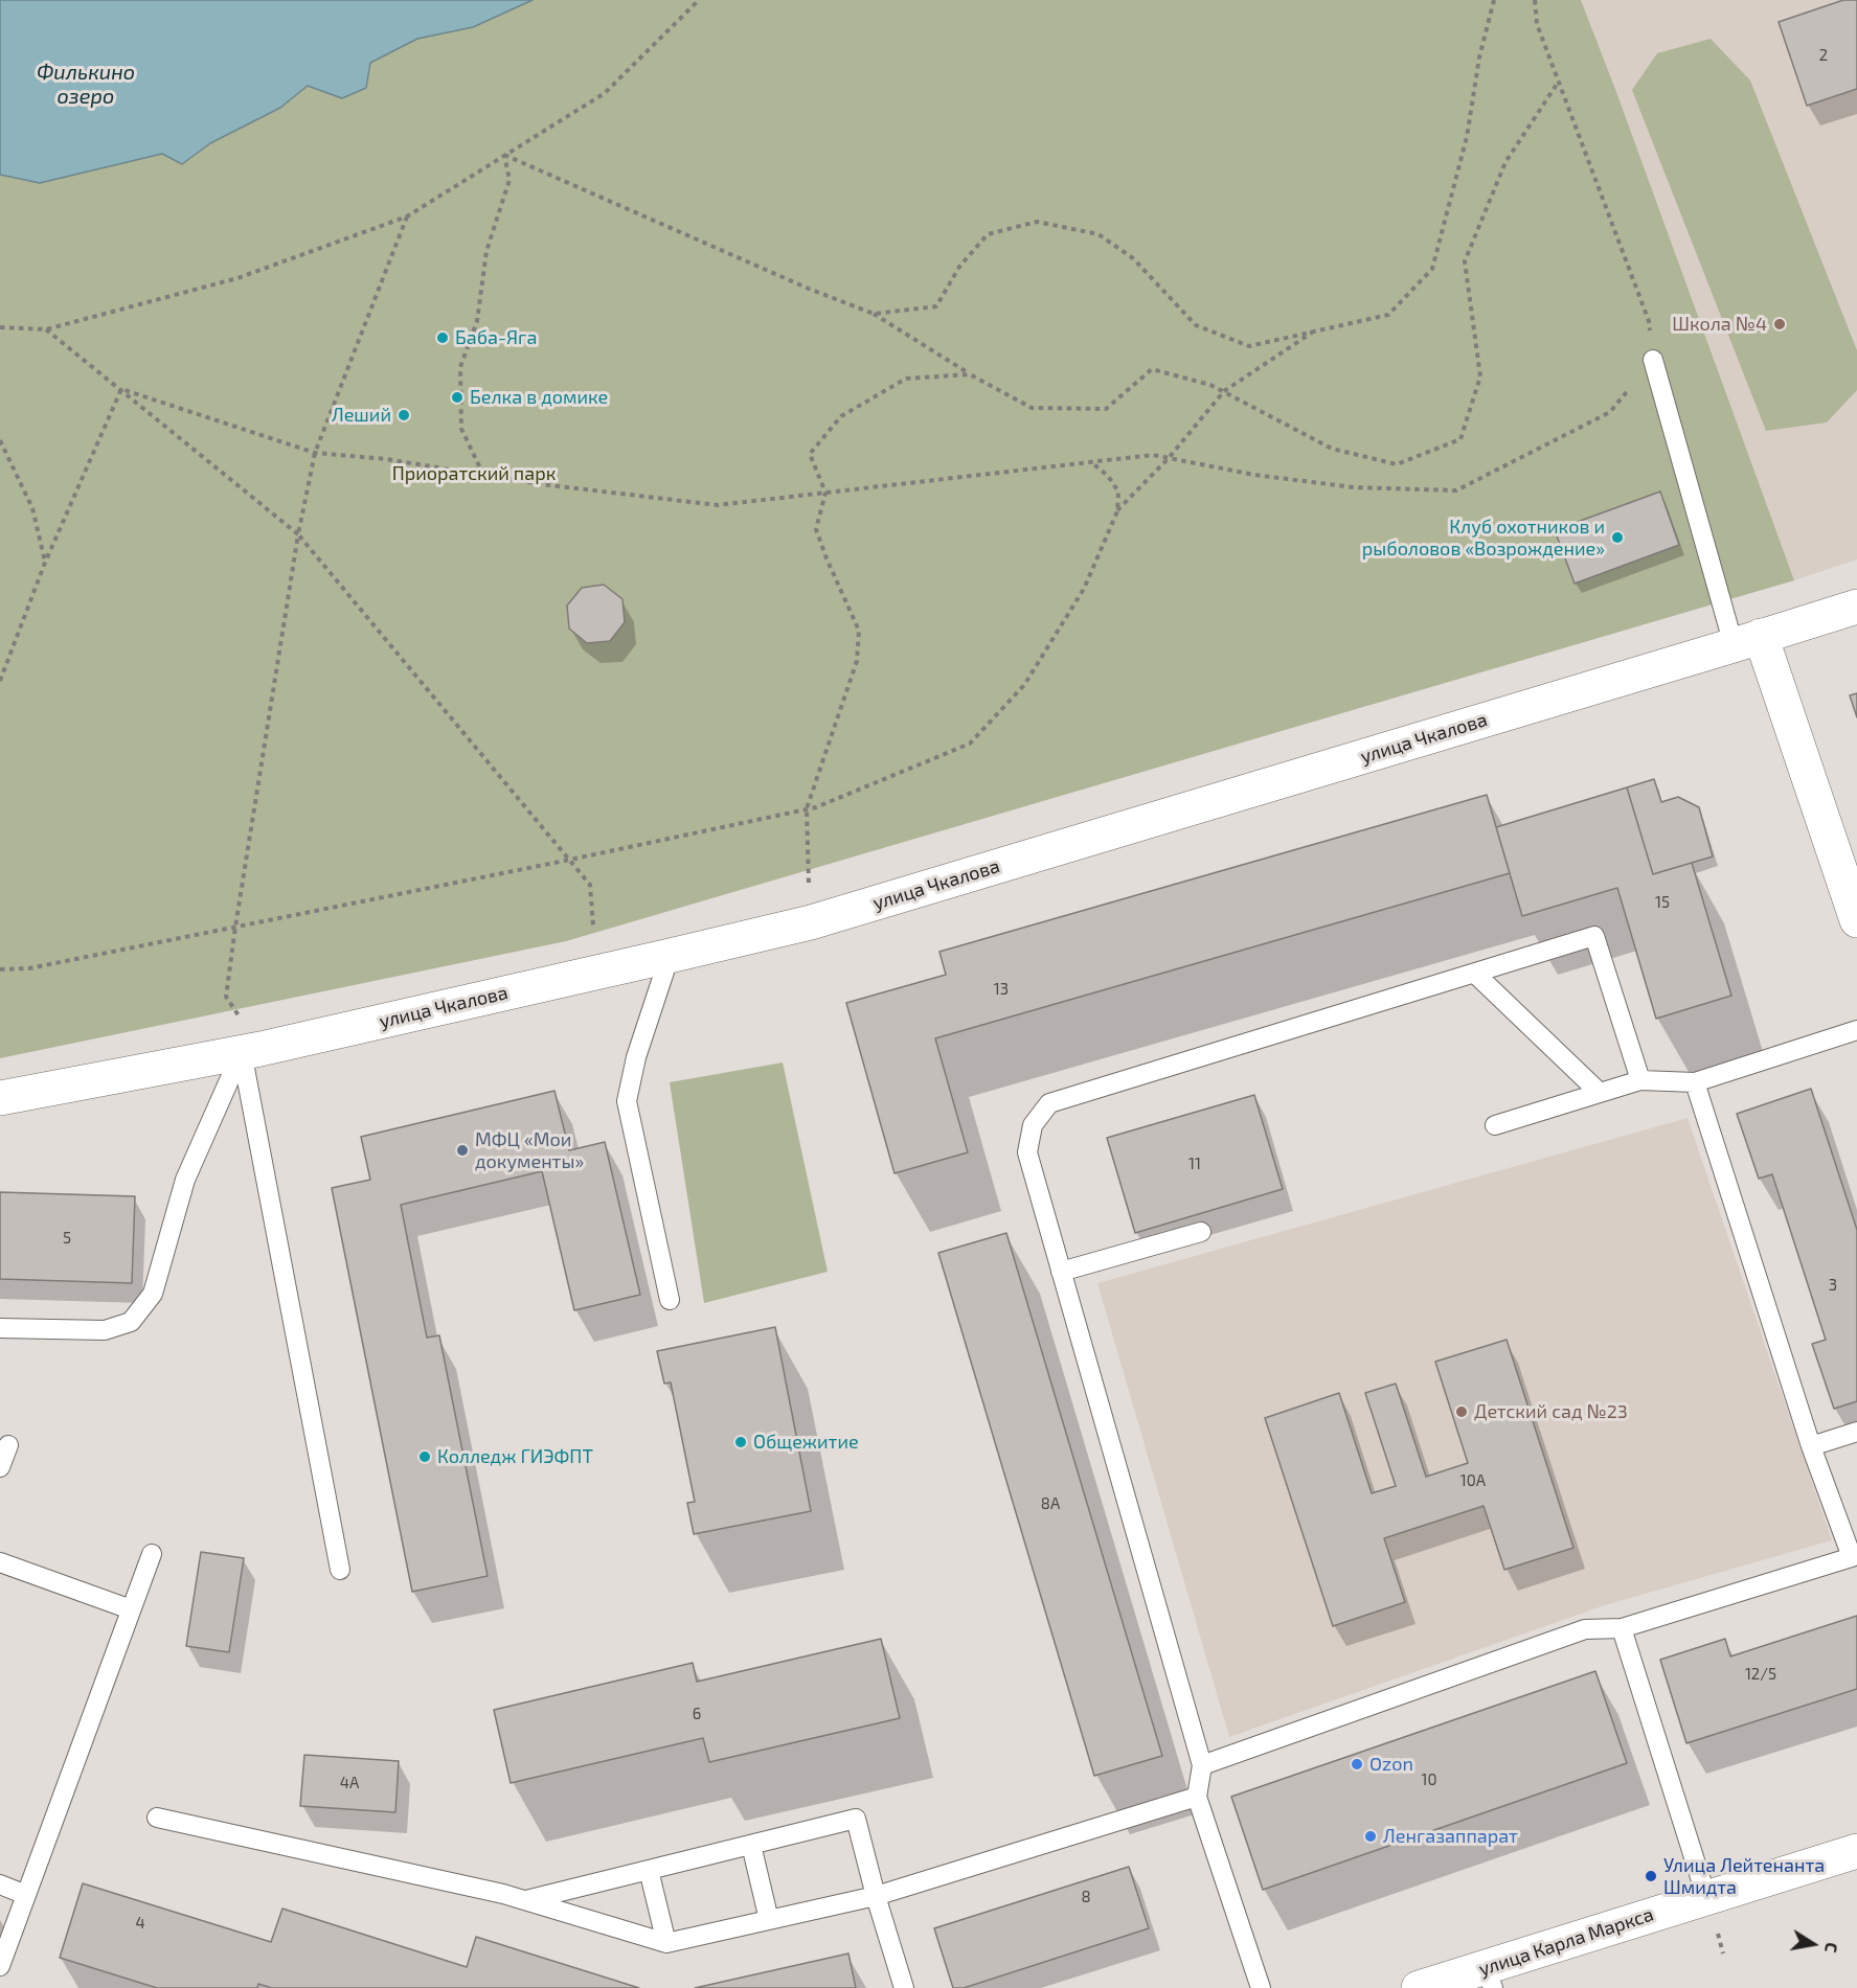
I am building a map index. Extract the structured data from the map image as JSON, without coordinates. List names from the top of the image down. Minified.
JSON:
{"streets":{"main road":["улица Чкалова","улица Карла Маркса"]},"water":["Филькино озеро"],"parks":["Приоратский парк"],"places":["Школа №4","Баба-Яга","Белка в домике","Леший","Клуб охотников и рыболовов «Возрождение»","МФЦ «Мои документы»","Детский сад №23","Общежитие","Колледж ГИЭФПТ","Ozon","Ленгазаппарат","Улица Лейтенанта Шмидта"],"house_numbers":["2","15","13","11","5","3","10А","8А","12/5","6","10","4А","8","4"],"north":"right"}
